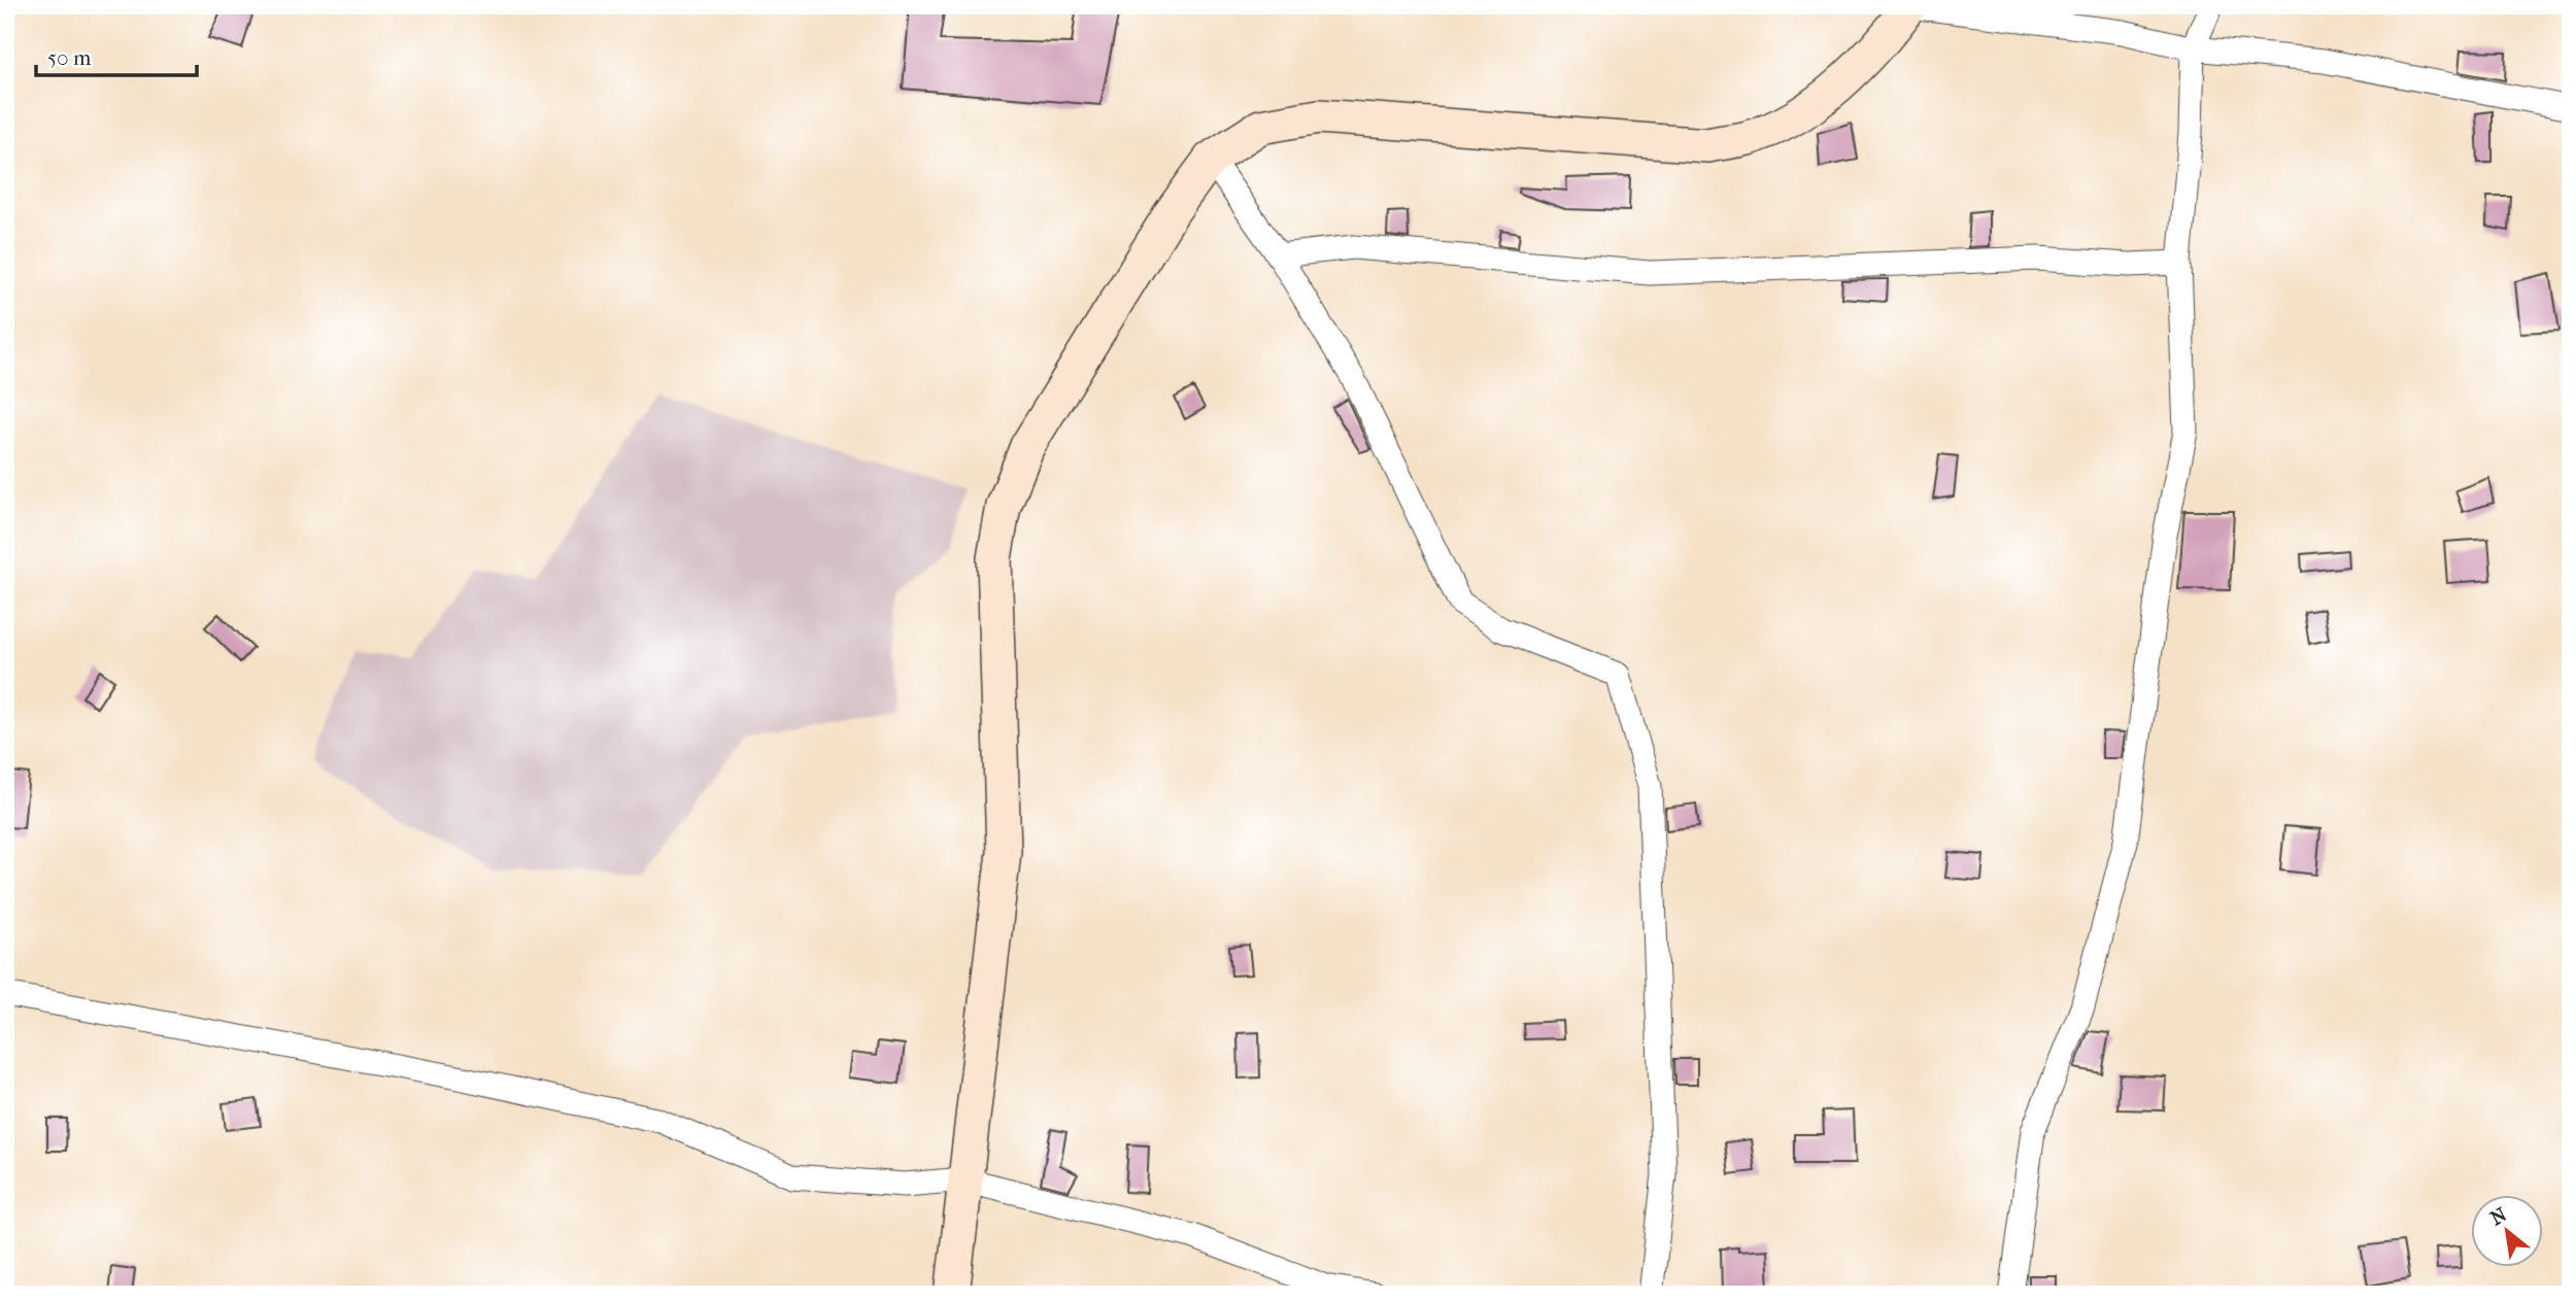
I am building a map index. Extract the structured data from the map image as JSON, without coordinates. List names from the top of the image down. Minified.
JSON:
{"scale_bar":"50 m","north":"top left"}
